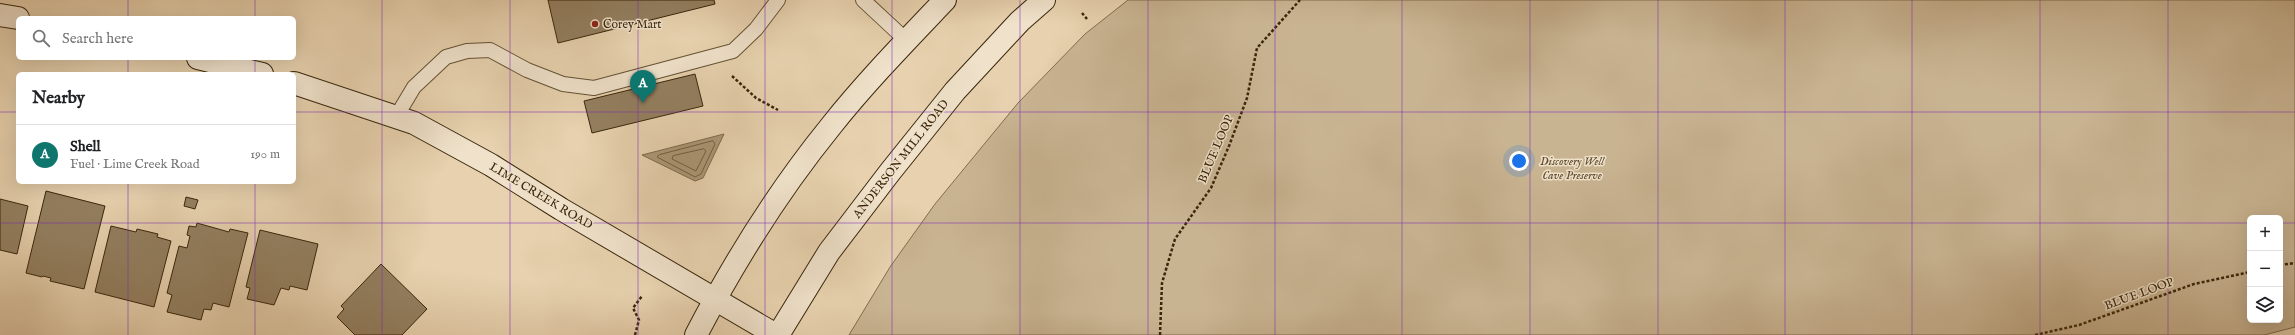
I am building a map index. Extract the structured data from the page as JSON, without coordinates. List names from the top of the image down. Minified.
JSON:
{"streets":{"main road":["ANDERSON MILL ROAD","LIME CREEK ROAD"],"path":["BLUE LOOP"]},"crossings":[["ANDERSON MILL ROAD","LIME CREEK ROAD"]],"parks":["Discovery Well Cave Preserve"],"places":["Corey Mart"],"page":{"search":"Search here","pins":"A","heading":"Nearby","list":[{"mark":"A","name":"Shell","note":"Fuel · Lime Creek Road","value":"190 m"}],"map_buttons":["+","−"]}}
